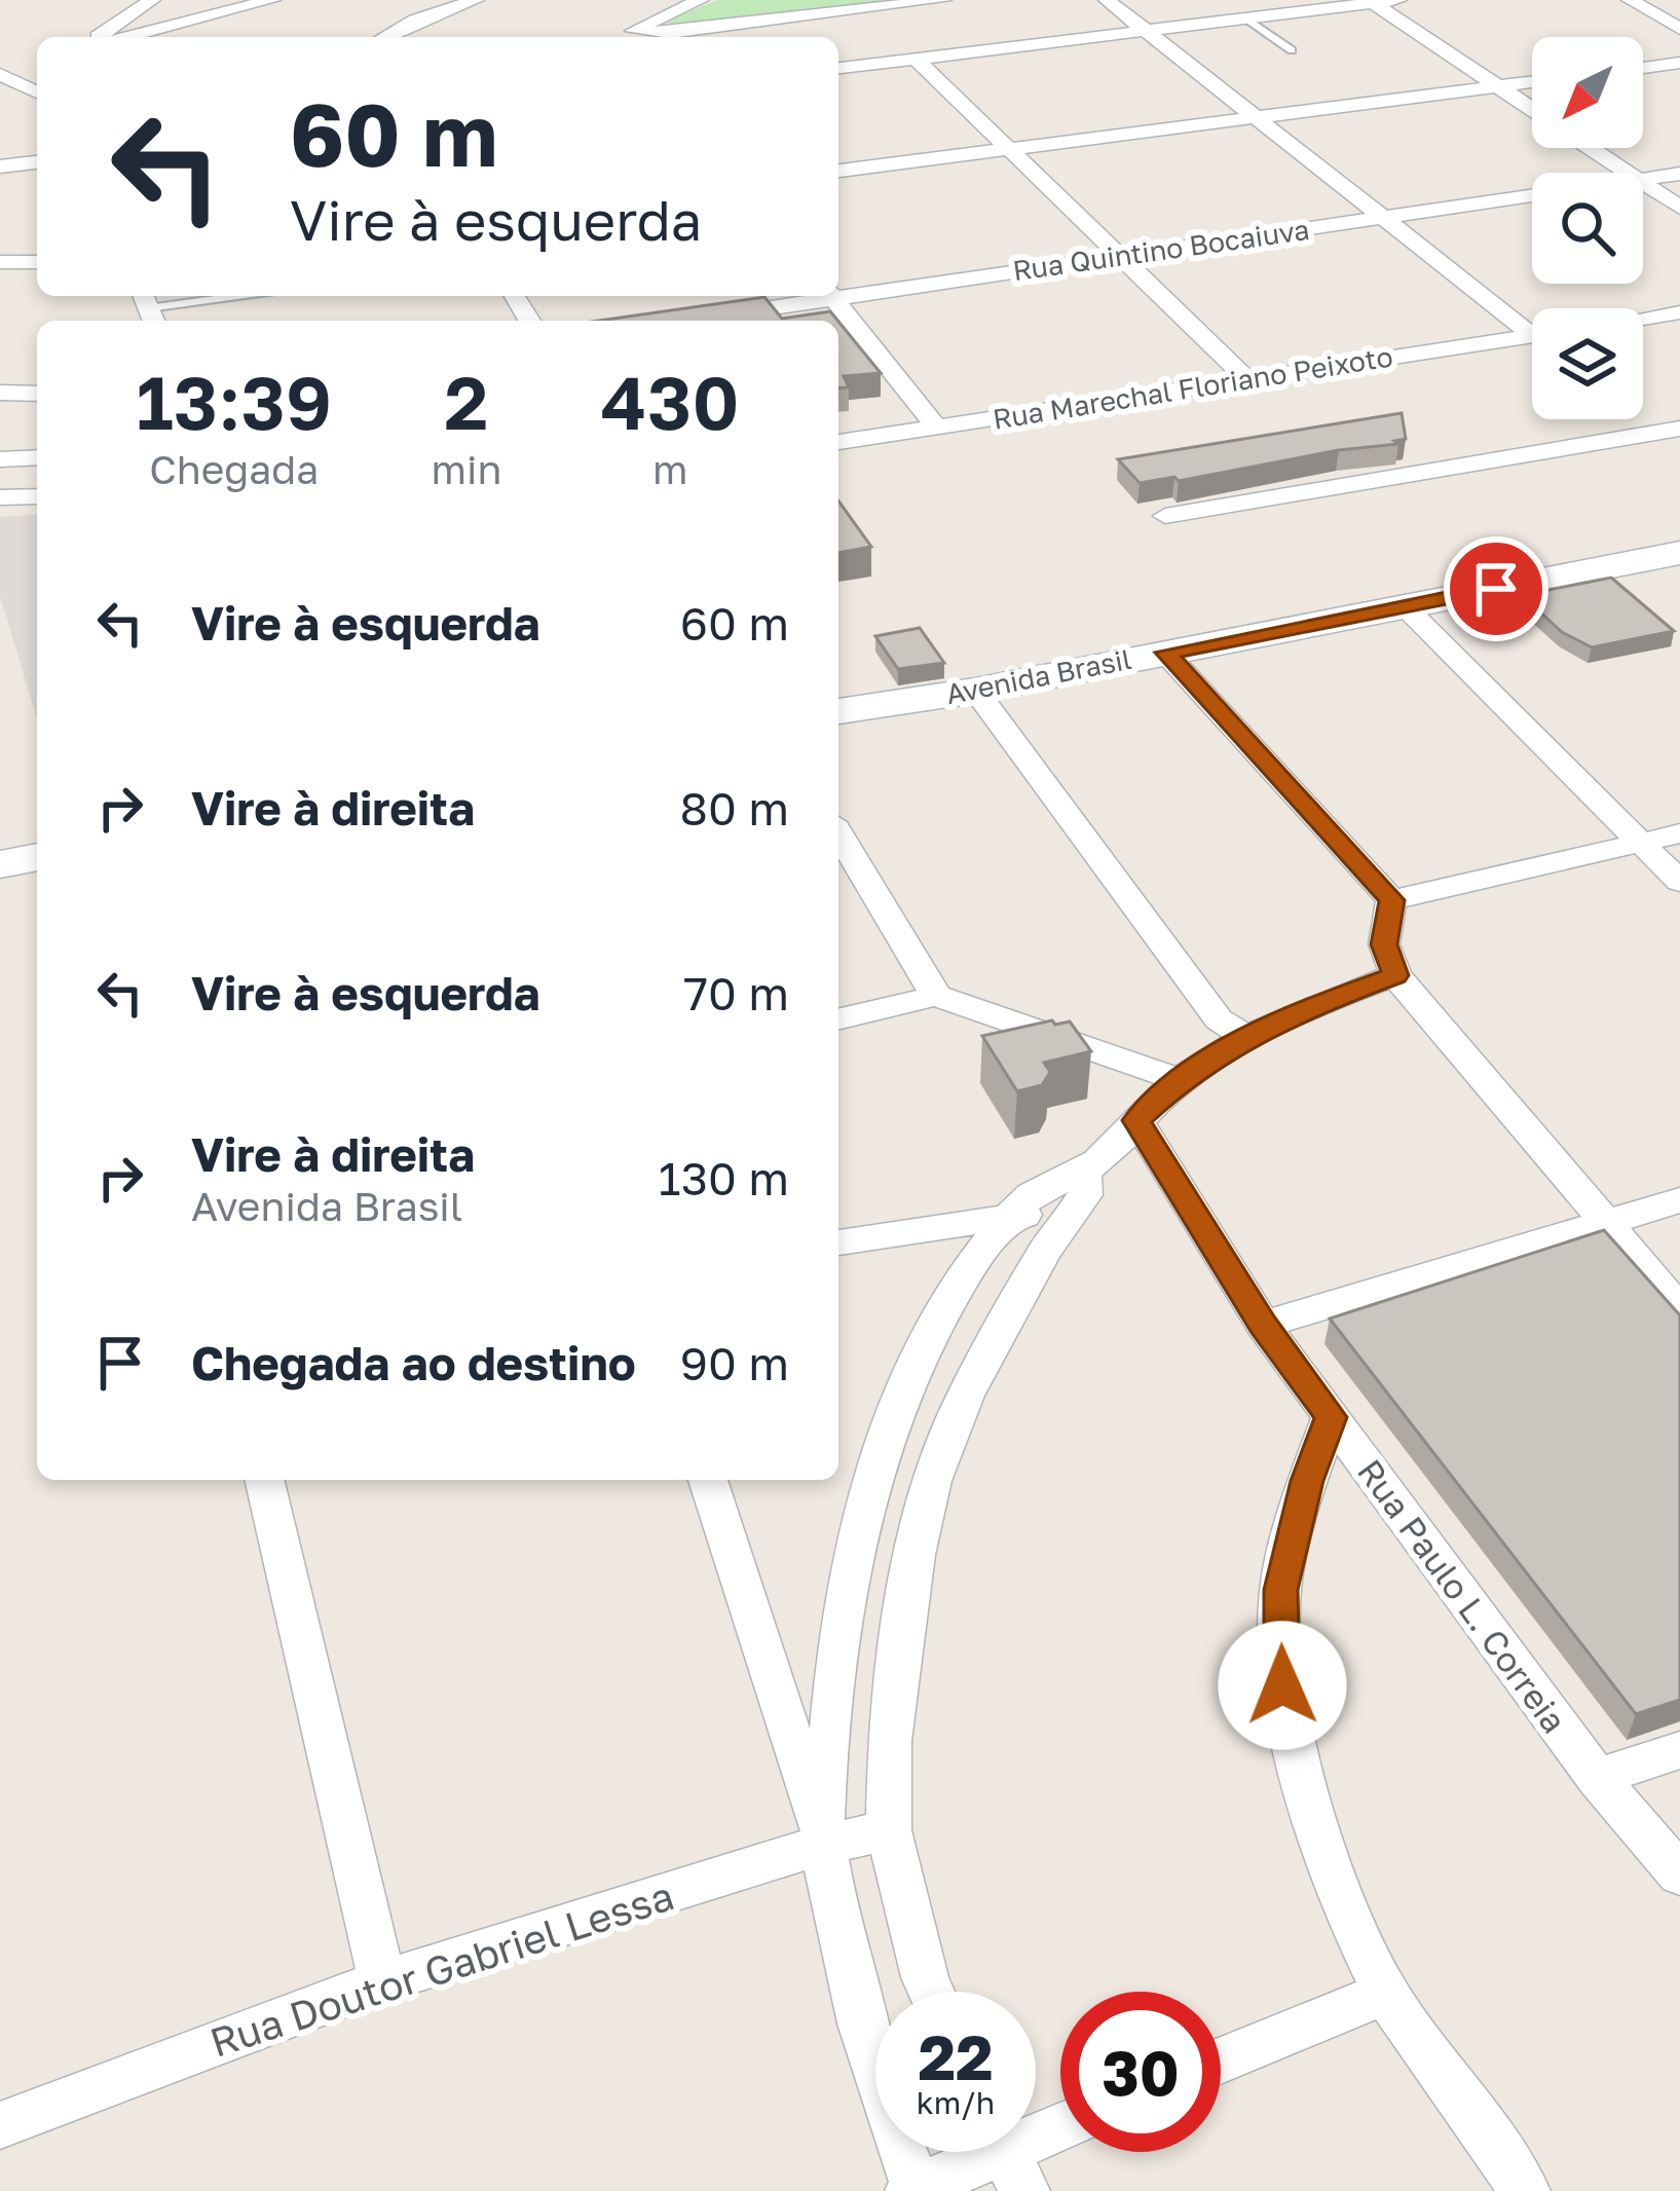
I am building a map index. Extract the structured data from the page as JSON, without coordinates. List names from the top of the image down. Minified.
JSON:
{"streets":{"street":["Rua Quintino Bocaiuva","Rua Marechal Floriano Peixoto","Avenida Brasil","Rua Paulo L. Correia","Rua Doutor Gabriel Lessa"]},"north":"bottom left","page":{"turn":["60 m","Vire à esquerda"],"eta":["13:39","Chegada","2","min","430","m"],"list":[{"name":"Vire à esquerda","value":"60 m"},{"name":"Vire à direita","value":"80 m"},{"name":"Vire à esquerda","value":"70 m"},{"name":"Vire à direita","note":"Avenida Brasil","value":"130 m"},{"name":"Chegada ao destino","value":"90 m"}],"speed":"22 km/h","limit":"30"}}
